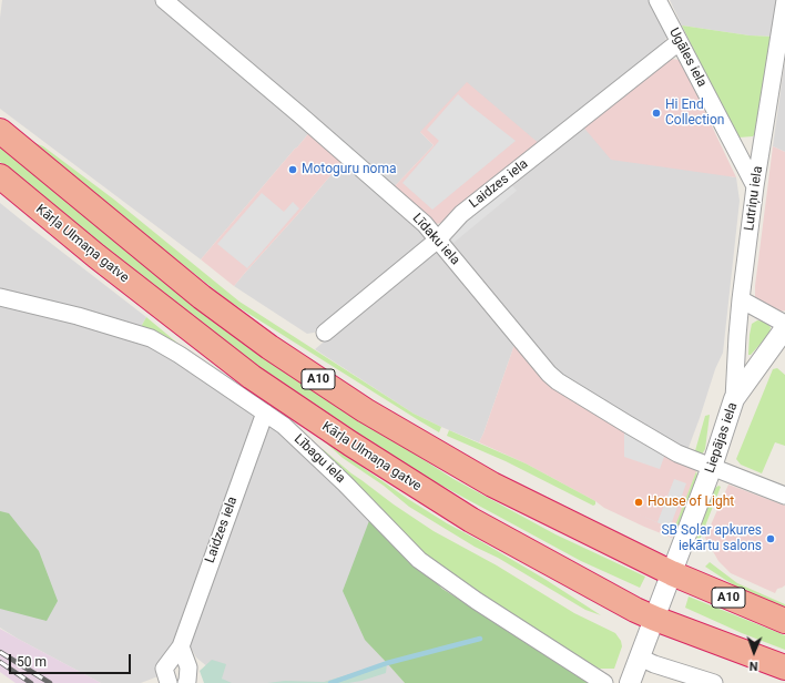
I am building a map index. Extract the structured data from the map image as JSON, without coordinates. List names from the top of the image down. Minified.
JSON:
{"streets":{"highway":["Kārļa Ulmaņa gatve","A10"],"street":["Ugāles iela","Laidzes iela","Lutriņu iela","Līdaku iela","Liepājas iela","Lībagu iela"]},"crossings":[["Ugāles iela","Laidzes iela"],["Ugāles iela","Lutriņu iela"],["Laidzes iela","Līdaku iela"],["Laidzes iela","Lībagu iela"],["Lutriņu iela","Liepājas iela"],["Līdaku iela","Liepājas iela"],["Kārļa Ulmaņa gatve","Liepājas iela"],["A10","Liepājas iela"]],"places":["Hi End Collection","Motoguru noma","House of Light","SB Solar apkures iekārtu salons"],"scale_bar":"50 m","north":"bottom"}
